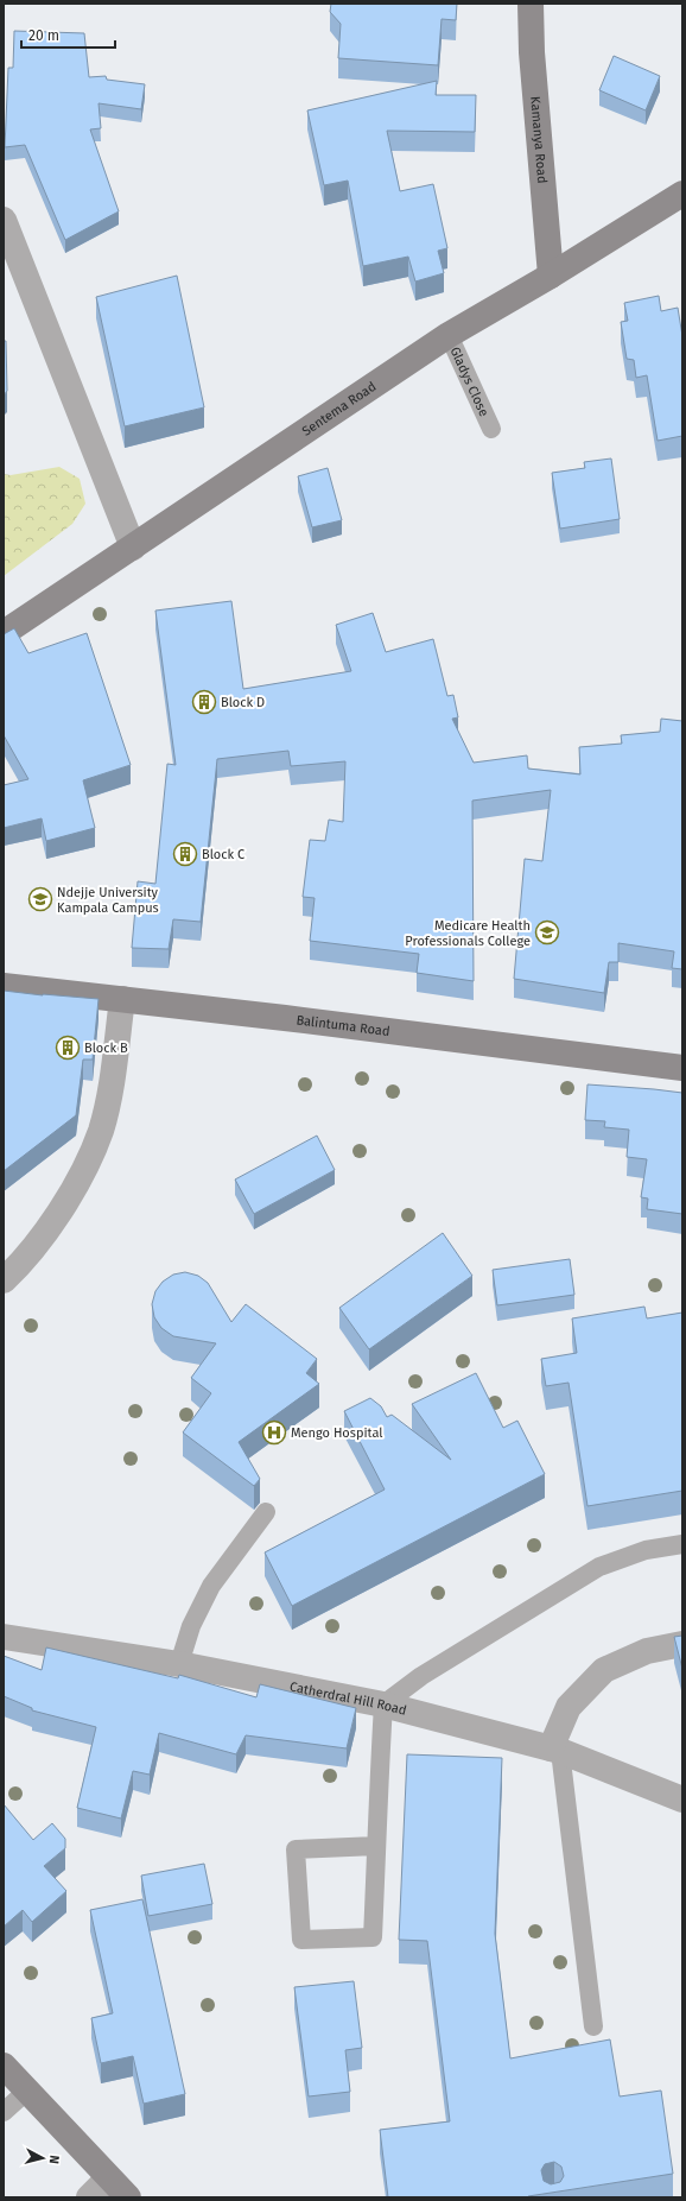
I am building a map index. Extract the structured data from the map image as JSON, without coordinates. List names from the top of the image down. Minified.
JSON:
{"streets":{"main road":["Kamanya Road","Sentema Road","Balintuma Road"],"street":["Catherdral Hill Road"],"lane":["Gladys Close"]},"crossings":[["Kamanya Road","Sentema Road"],["Gladys Close","Sentema Road"]],"places":{"building":["Block D","Block C","Block B"],"school or university":["Ndejje University Kampala Campus","Medicare Health Professionals College"],"hospital":["Mengo Hospital"]},"scale_bar":"20 m","north":"right"}
